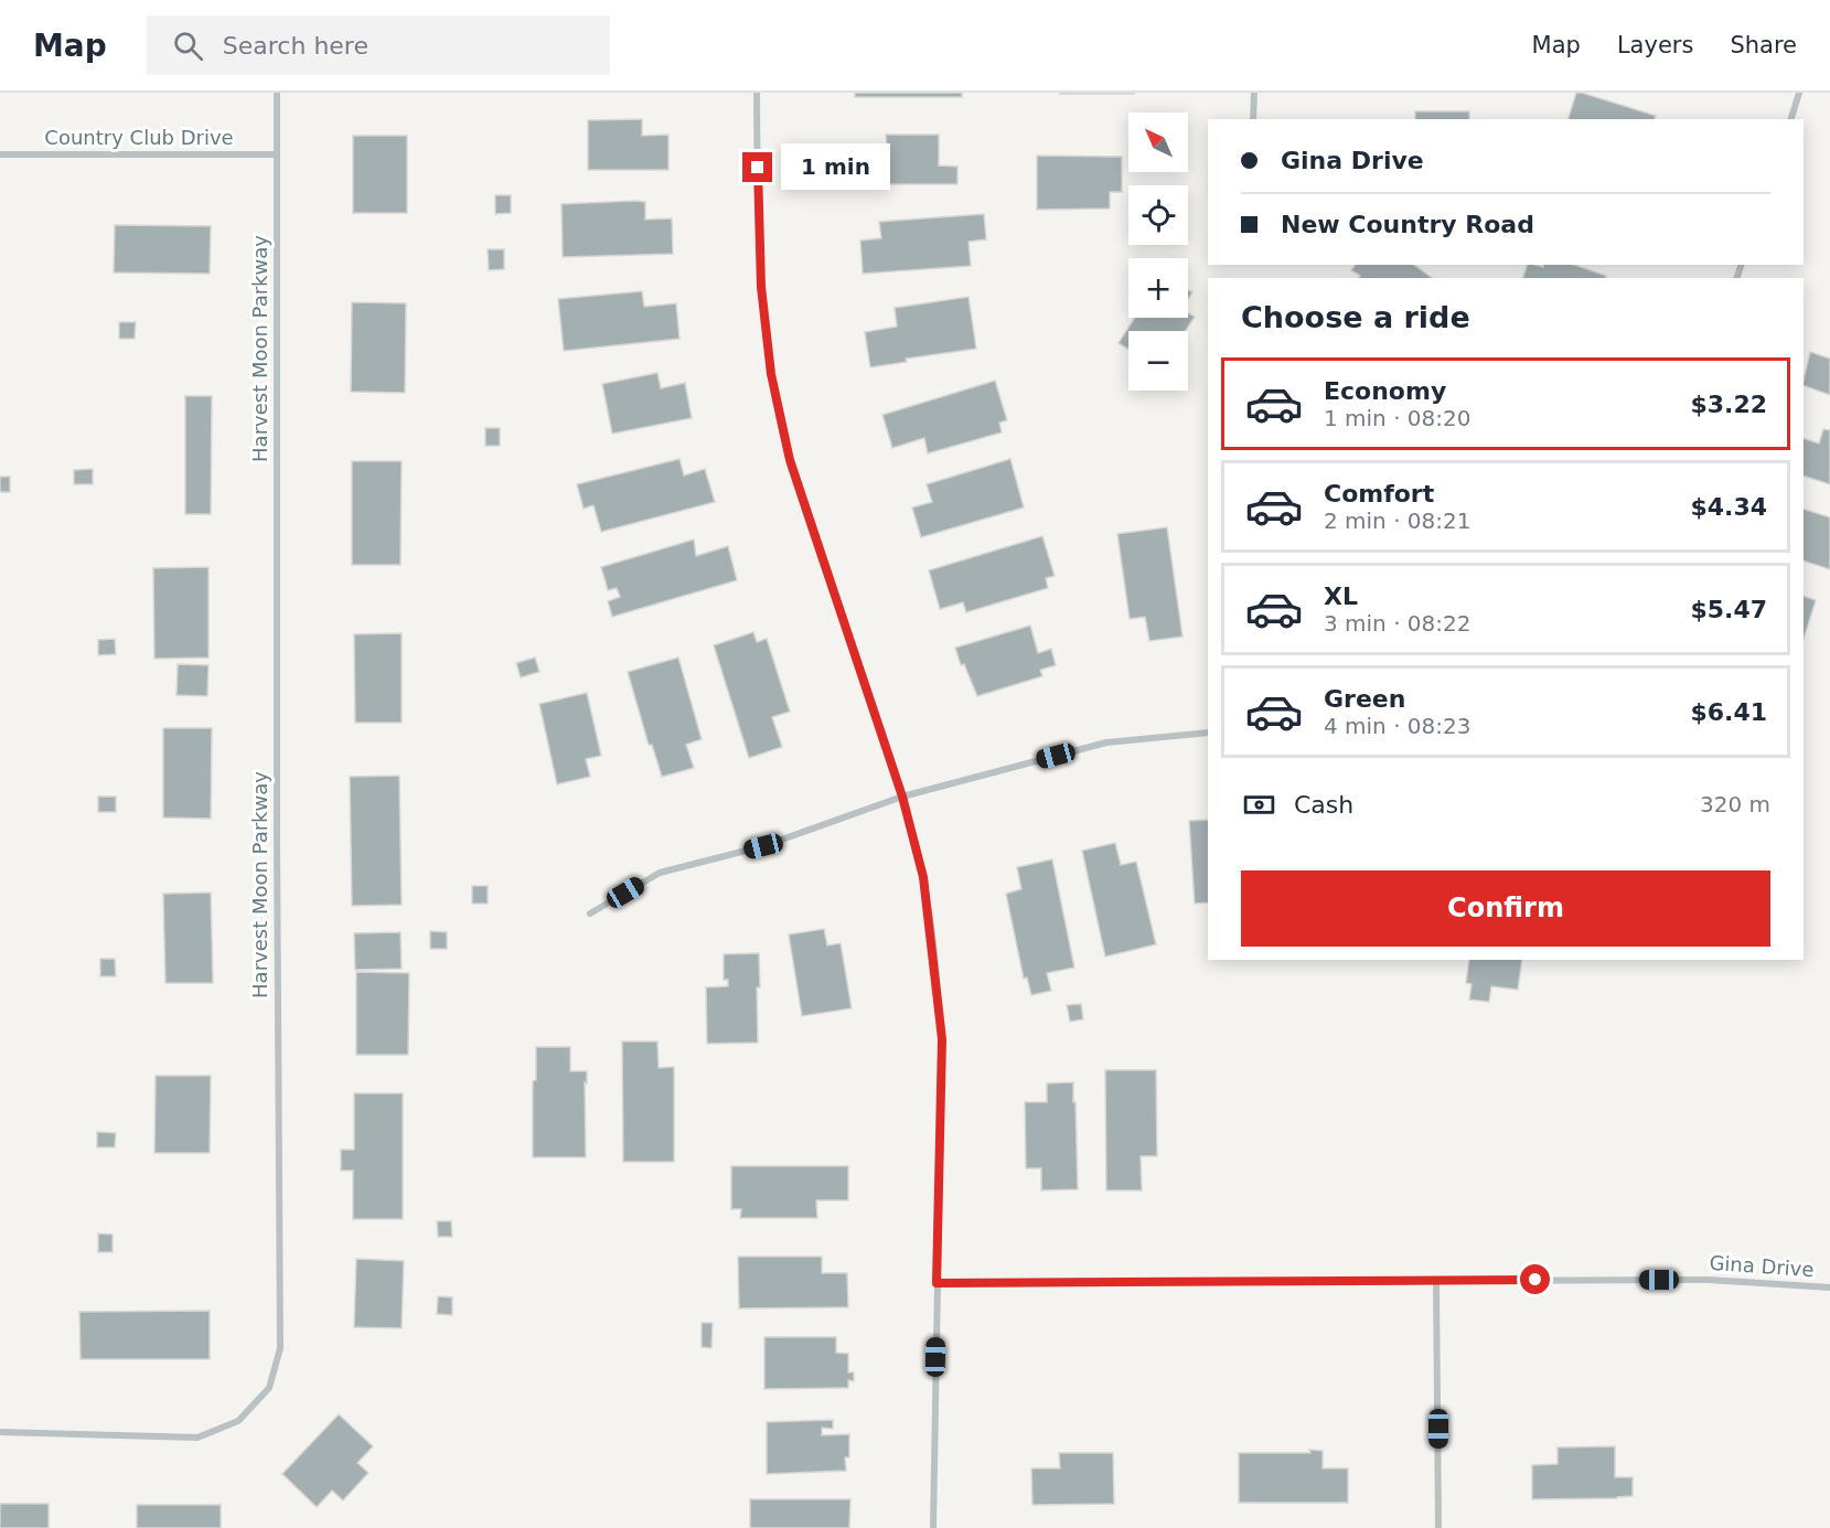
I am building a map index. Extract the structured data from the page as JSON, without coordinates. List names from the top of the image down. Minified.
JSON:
{"streets":{"street":["Country Club Drive","Harvest Moon Parkway","Gina Drive"]},"crossings":[["Country Club Drive","Harvest Moon Parkway"]],"north":"top left","page":{"header":"Map","search":"Search here","nav":["Map","Layers","Share"],"map_buttons":["+","−"],"banner":["Gina Drive","New Country Road"],"bubble":"1 min","heading":"Choose a ride","list":[{"name":"Economy","note":"1 min · 08:20","value":"$3.22"},{"name":"Comfort","note":"2 min · 08:21","value":"$4.34"},{"name":"XL","note":"3 min · 08:22","value":"$5.47"},{"name":"Green","note":"4 min · 08:23","value":"$6.41"}],"pay":["Cash","320 m"],"buttons":"Confirm"}}
